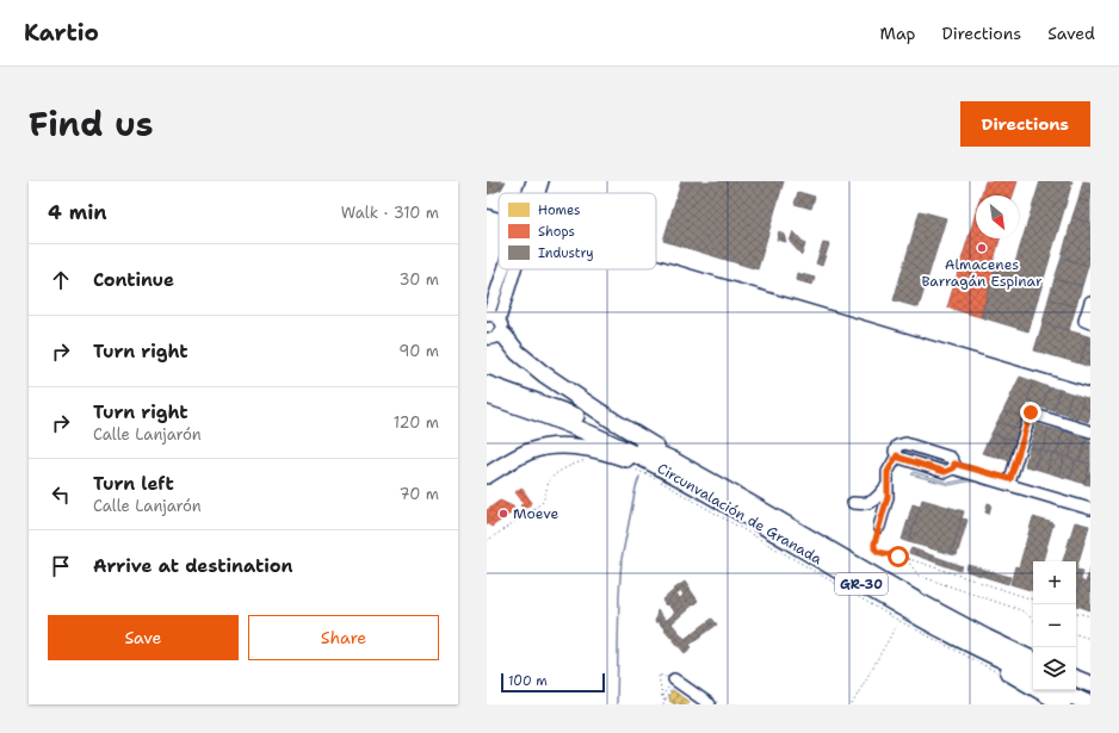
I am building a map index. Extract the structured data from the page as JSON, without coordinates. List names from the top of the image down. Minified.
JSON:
{"streets":{"highway":["Circunvalación de Granada","GR-30"]},"places":["Almacenes Barragán Espinar","Moeve"],"legend":["Homes","Shops","Industry"],"scale_bar":"100 m","north":"bottom right","page":{"header":"Kartio","nav":["Map","Directions","Saved"],"title":"Find us","buttons":["Directions",["Save","Share"]],"heading":["4 min","Walk · 310 m"],"list":[["Continue","30 m"],["Turn right","90 m"],["Turn right","Calle Lanjarón","120 m"],["Turn left","Calle Lanjarón","70 m"],"Arrive at destination"],"map_buttons":["+","−"],"scale":"100 m"}}
